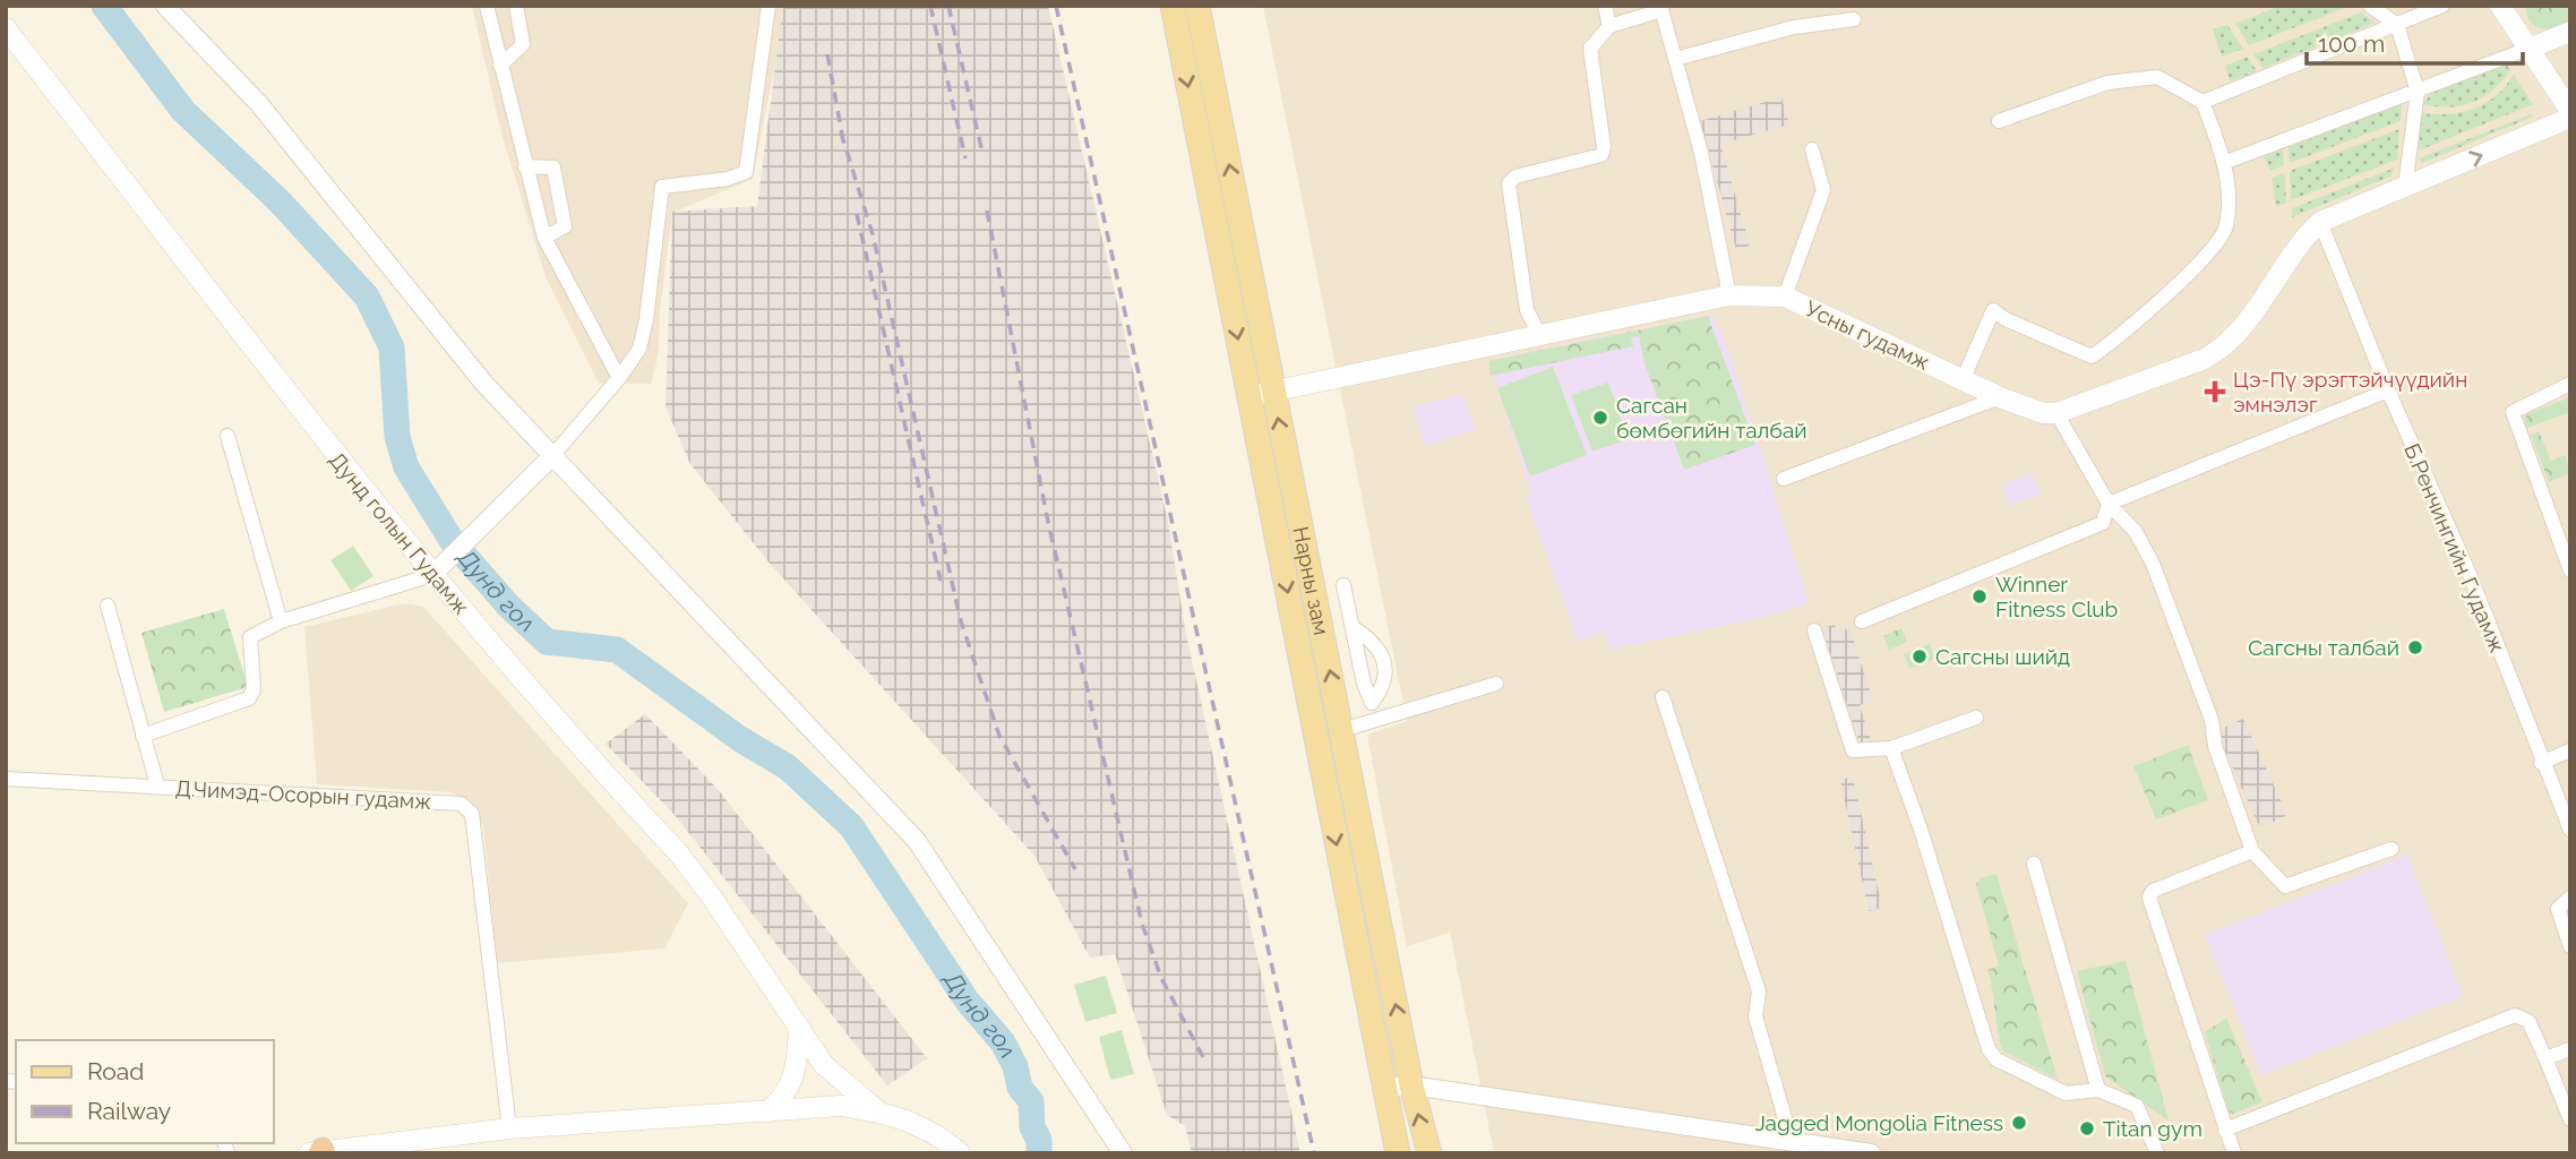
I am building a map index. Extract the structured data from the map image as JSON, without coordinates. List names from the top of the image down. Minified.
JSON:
{"streets":{"main road":["Усны гудамж","Дунд голын Гудамж","Нарны зам"],"street":["Б.Ренчингийн Гудамж","Д.Чимэд-Осорын гудамж"]},"crossings":[["Усны гудамж","Нарны зам"]],"water":["Дунд гол"],"places":{"health":["Цэ-Пү эрэгтэйчүүдийн эмнэлэг"],"other":["Сагсан бөмбөгийн талбай","Winner Fitness Club","Сагсны талбай","Сагсны шийд","Jagged Mongolia Fitness","Titan gym"]},"legend":["Road","Railway"],"scale_bar":"100 m"}
